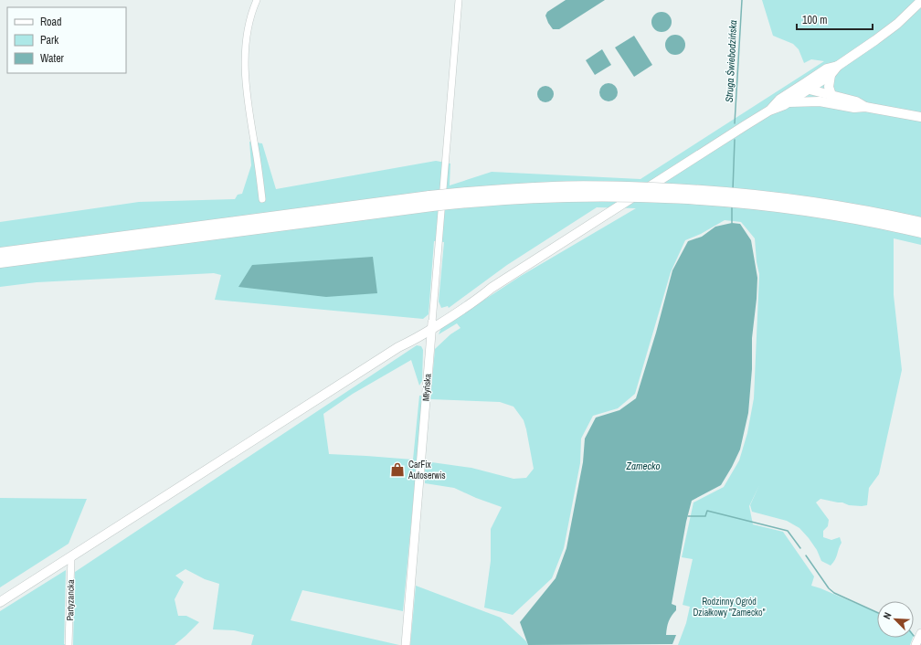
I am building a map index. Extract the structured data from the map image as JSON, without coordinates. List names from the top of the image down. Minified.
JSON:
{"streets":{"street":["Młyńska","Partyzancka"]},"water":["Struga Świebodzińska","Zamecko"],"parks":["Rodzinny Ogród Działkowy \"Zamecko\""],"places":{"shop":["CarFix Autoserwis"]},"legend":["Road","Park","Water"],"scale_bar":"100 m","north":"top left"}
